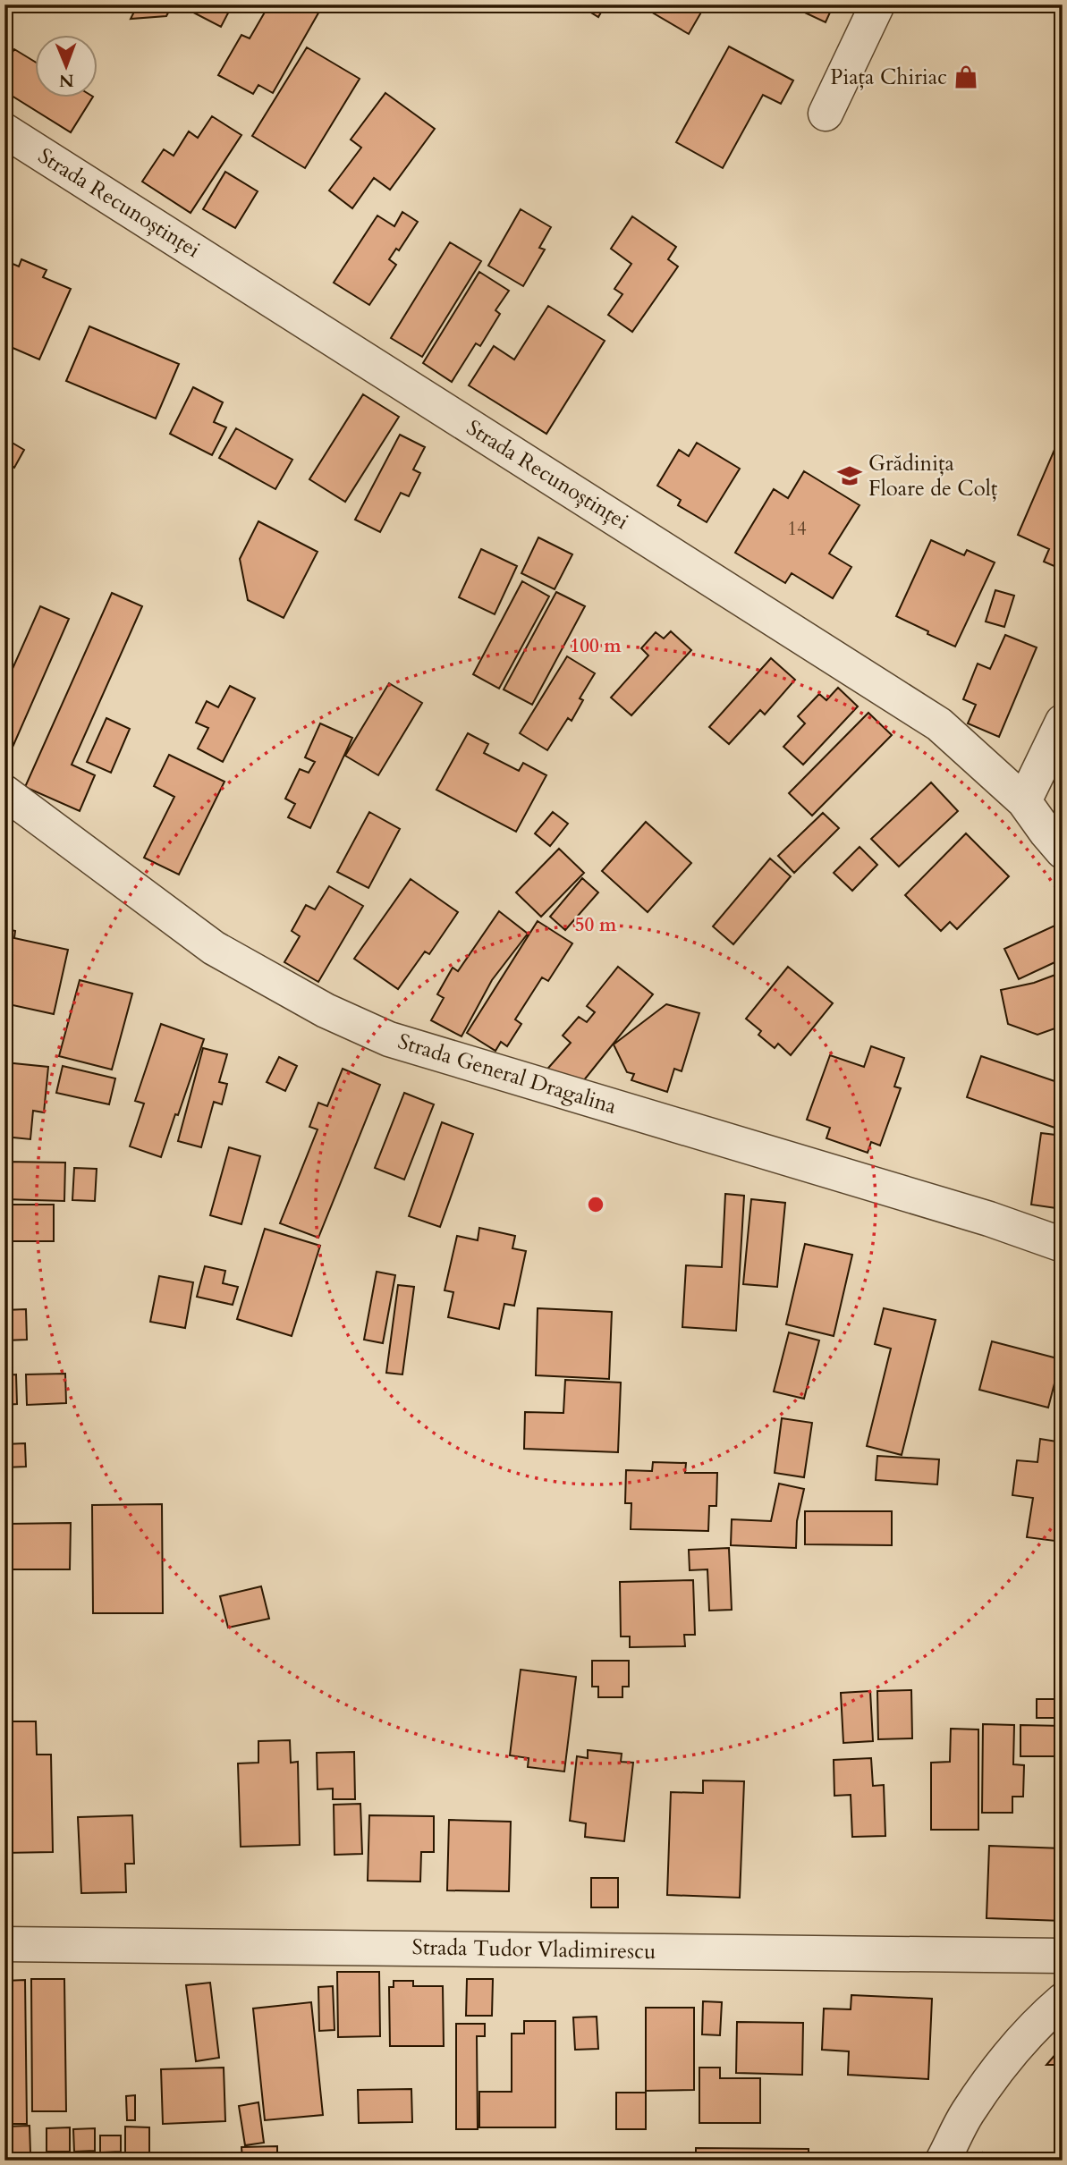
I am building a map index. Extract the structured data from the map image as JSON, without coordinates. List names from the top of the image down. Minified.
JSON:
{"streets":{"street":["Strada Recunoștinței","Strada General Dragalina","Strada Tudor Vladimirescu"]},"places":{"shop":["Piața Chiriac"],"school or university":["Grădinița Floare de Colț"]},"house_numbers":["14"],"north":"bottom","rings":["100 m","50 m"]}
